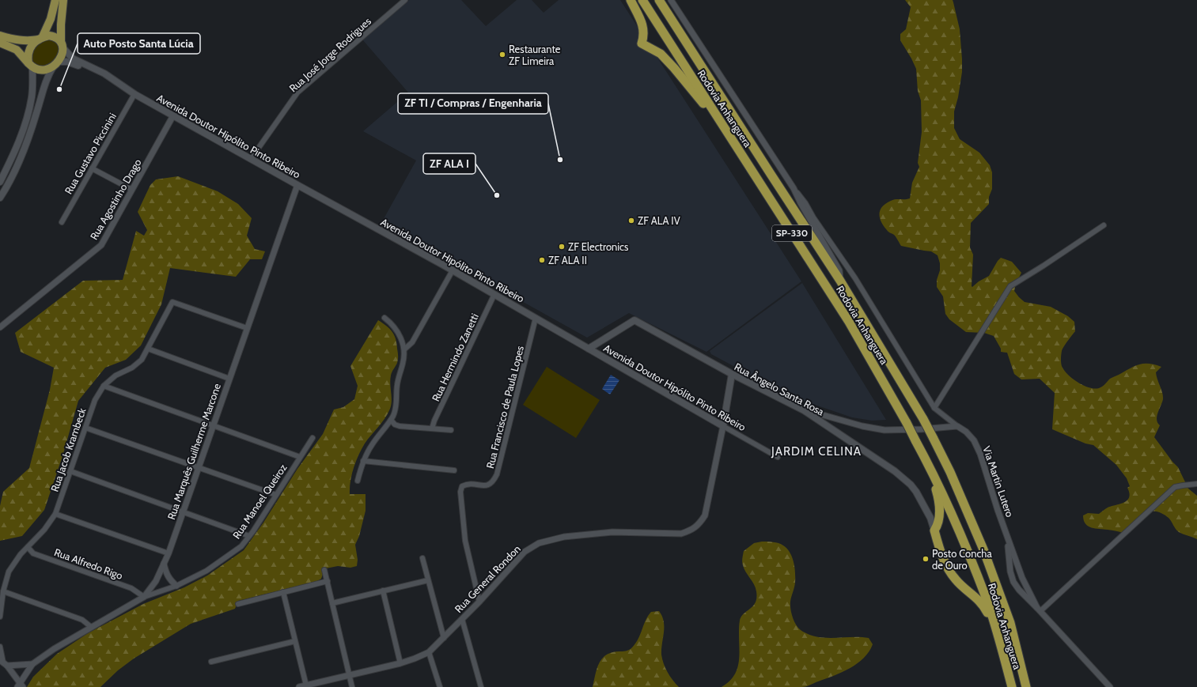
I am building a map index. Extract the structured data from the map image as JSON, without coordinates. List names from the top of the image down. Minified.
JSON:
{"streets":{"highway":["Rodovia Anhanguera","SP-330"],"main road":["Avenida Doutor Hipólito Pinto Ribeiro","Rua Ângelo Santa Rosa","Rua General Rondon"],"street":["Rua José Jorge Rodrigues","Rua Gustavo Piccinini","Rua Agostinho Drago","Rua Hermindo Zanetti","Rua Francisco de Paula Lopes","Rua Jacob Krambeck","Rua Marquês Guilherme Marcone","Via Martin Lutero","Rua Manoel Queiroz","Rua Alfredo Rigo"]},"crossings":[["Rua José Jorge Rodrigues","Avenida Doutor Hipólito Pinto Ribeiro"],["Avenida Doutor Hipólito Pinto Ribeiro","Rua Gustavo Piccinini"],["Avenida Doutor Hipólito Pinto Ribeiro","Rua Agostinho Drago"],["Avenida Doutor Hipólito Pinto Ribeiro","Rua Hermindo Zanetti"],["Avenida Doutor Hipólito Pinto Ribeiro","Rua Ângelo Santa Rosa"],["Avenida Doutor Hipólito Pinto Ribeiro","Rua Francisco de Paula Lopes"],["Avenida Doutor Hipólito Pinto Ribeiro","Rua Marquês Guilherme Marcone"],["Avenida Doutor Hipólito Pinto Ribeiro","Rua General Rondon"],["Rua Ângelo Santa Rosa","Rua General Rondon"],["Rua Francisco de Paula Lopes","Rua General Rondon"],["Rua Jacob Krambeck","Rua Marquês Guilherme Marcone"],["Rua Jacob Krambeck","Rua Alfredo Rigo"],["Rua Marquês Guilherme Marcone","Rua Manoel Queiroz"],["Rua Marquês Guilherme Marcone","Rua Alfredo Rigo"],["Rua Manoel Queiroz","Rua Alfredo Rigo"]],"districts":["JARDIM CELINA"],"places":["Restaurante ZF Limeira","Auto Posto Santa Lúcia","ZF TI / Compras / Engenharia","ZF ALA I","ZF ALA IV","ZF Electronics","ZF ALA II","Posto Concha de Ouro"]}
